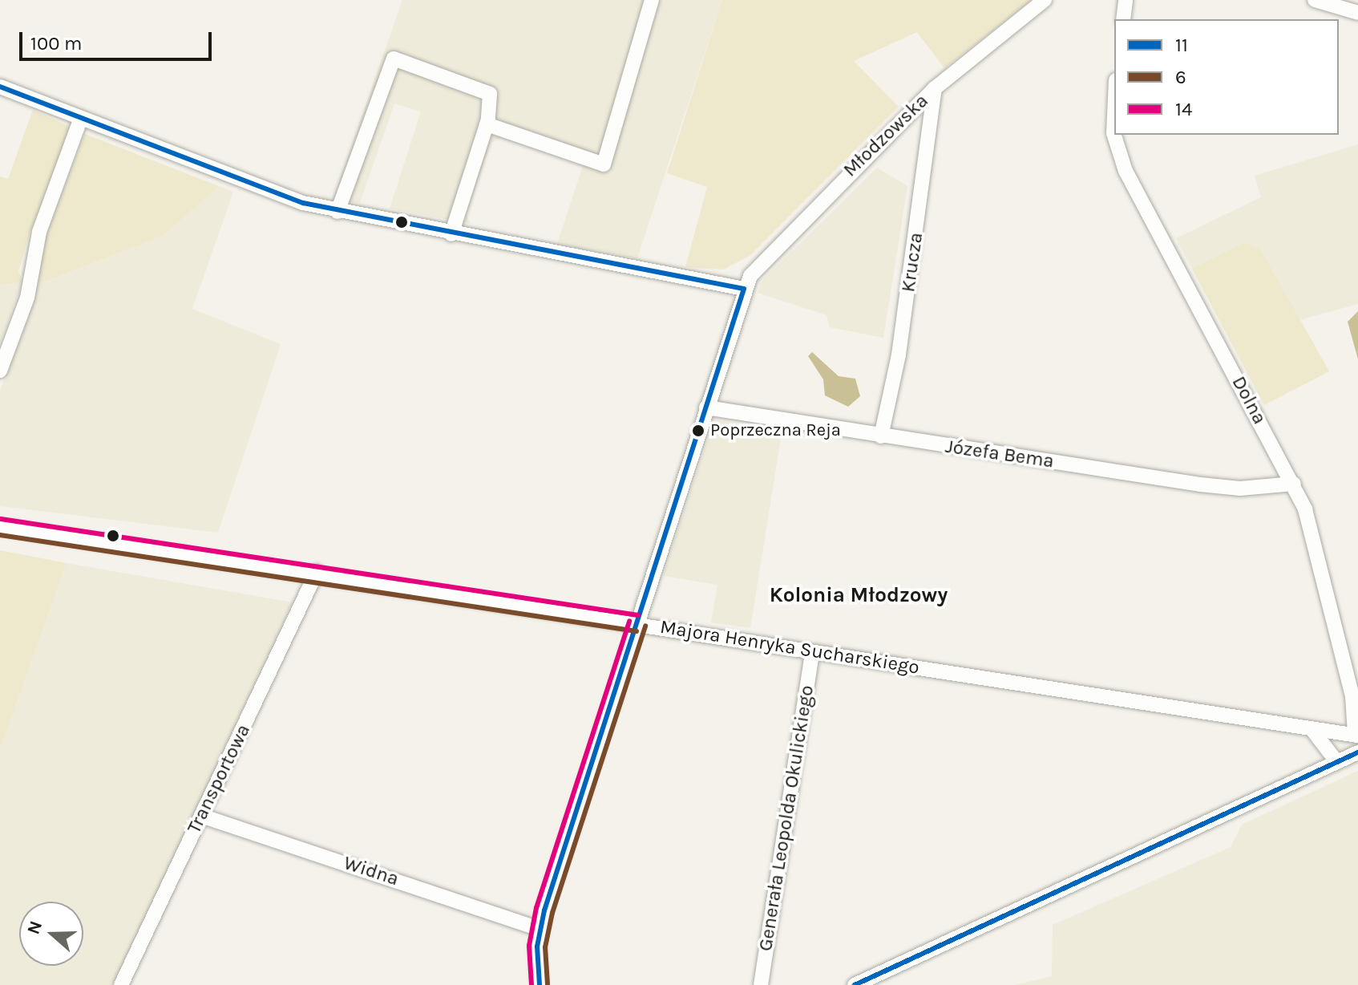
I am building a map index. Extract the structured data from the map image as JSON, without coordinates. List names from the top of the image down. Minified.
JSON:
{"streets":{"street":["Młodzowska","Krucza","Dolna","Józefa Bema","Majora Henryka Sucharskiego","Transportowa","Generała Leopolda Okulickiego","Widna"]},"crossings":[["Młodzowska","Krucza"],["Młodzowska","Józefa Bema"],["Młodzowska","Majora Henryka Sucharskiego"],["Młodzowska","Widna"],["Krucza","Józefa Bema"],["Dolna","Józefa Bema"],["Dolna","Majora Henryka Sucharskiego"],["Majora Henryka Sucharskiego","Transportowa"],["Majora Henryka Sucharskiego","Generała Leopolda Okulickiego"],["Transportowa","Widna"]],"districts":["Kolonia Młodzowy"],"places":["Poprzeczna Reja"],"lines":["transit line 11","transit line 14","transit line 6"],"legend":["11","6","14"],"scale_bar":"100 m","north":"left"}
